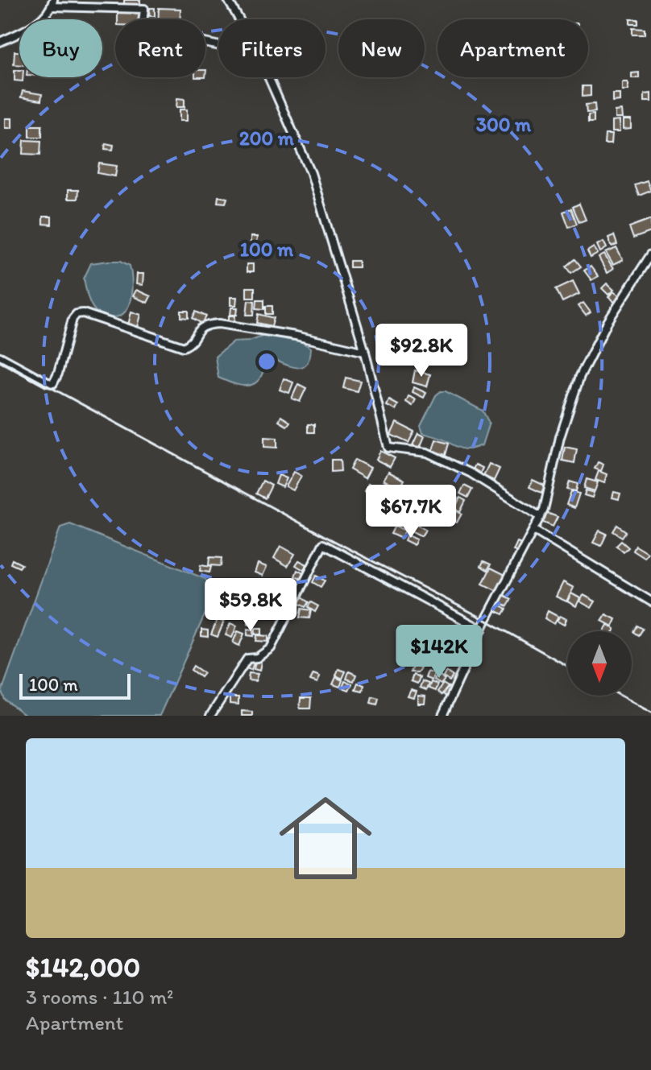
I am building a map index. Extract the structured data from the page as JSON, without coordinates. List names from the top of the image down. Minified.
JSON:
{"scale_bar":"100 m","north":"bottom","page":{"chip":["Buy","Rent","Filters","New","Apartment"],"price":["$92.8K","$67.7K","$59.8K","$142K"],"scale":"100 m","list":[{"name":"$142,000","note":"3 rooms · 110 m² · Apartment"}]},"rings":["300 m","200 m","100 m"]}
